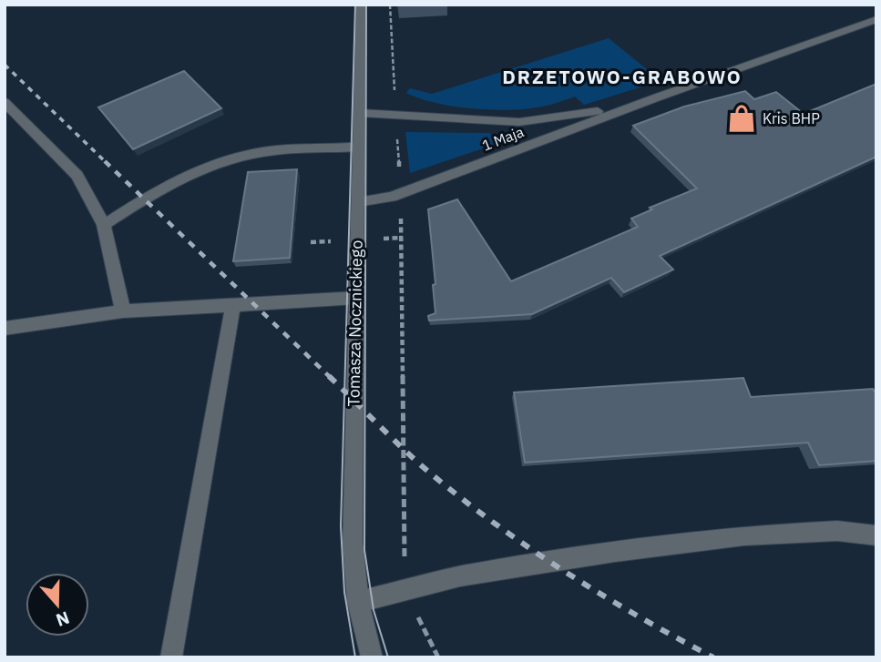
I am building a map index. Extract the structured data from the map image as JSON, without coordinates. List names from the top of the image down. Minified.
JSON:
{"streets":{"street":["1 Maja","Tomasza Nocznickiego"]},"crossings":[["1 Maja","Tomasza Nocznickiego"]],"districts":["DRZETOWO-GRABOWO"],"places":{"shop":["Kris BHP"]},"north":"bottom"}
